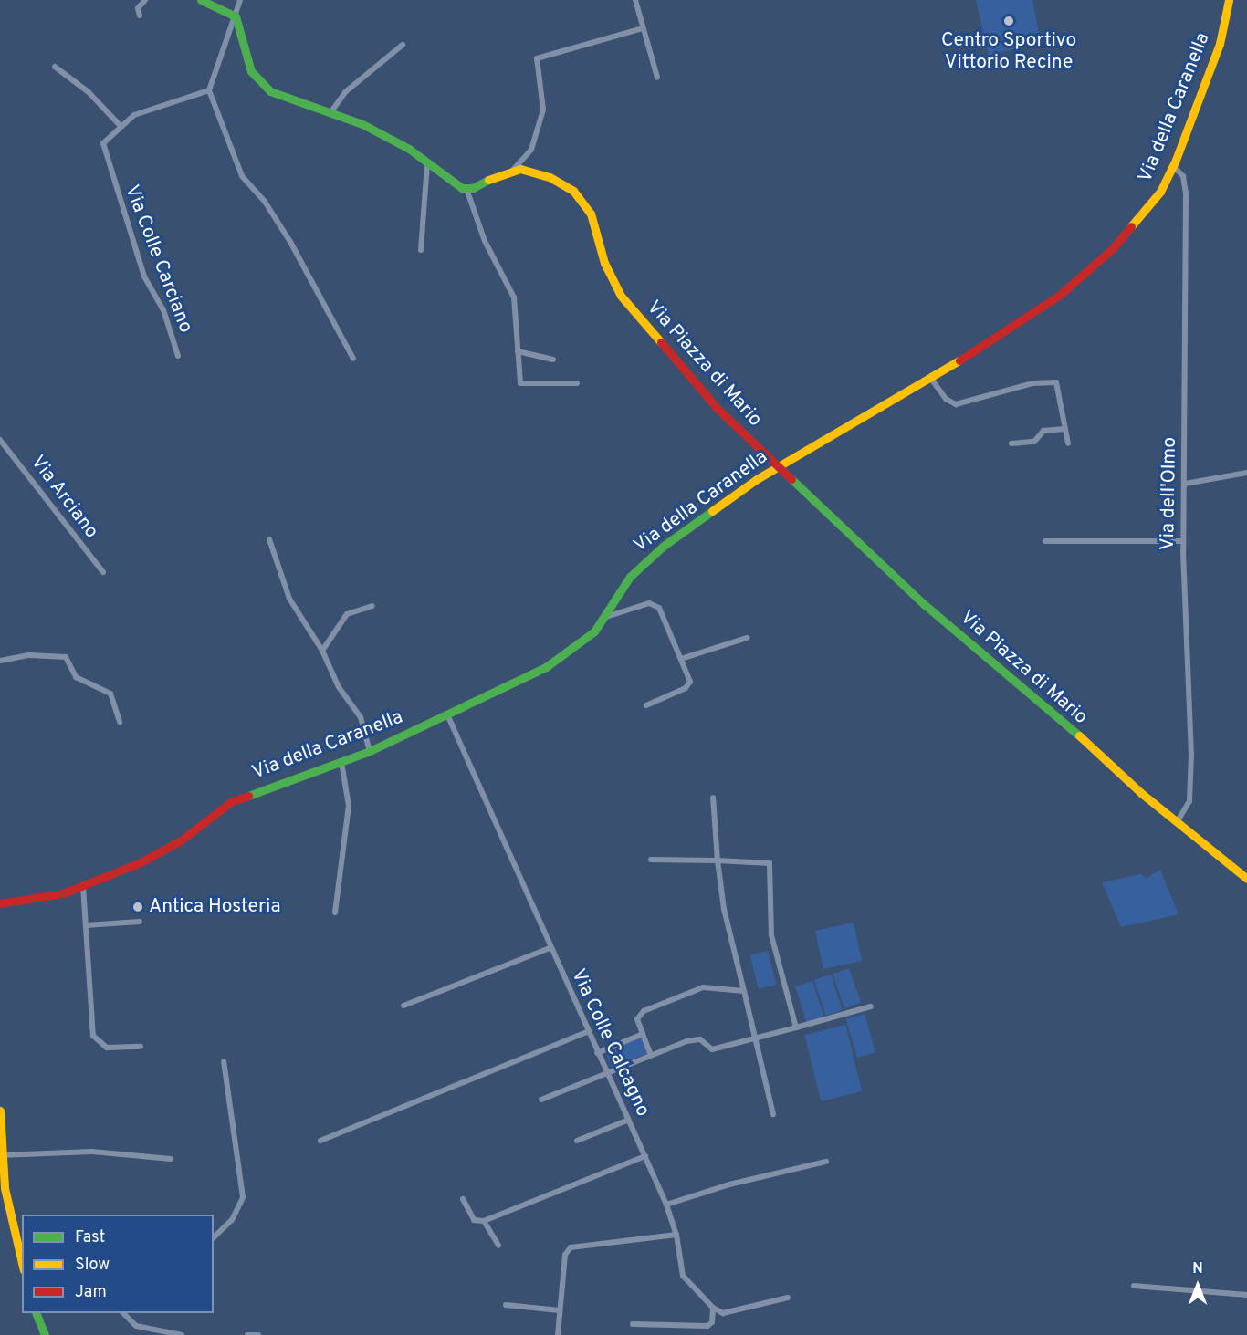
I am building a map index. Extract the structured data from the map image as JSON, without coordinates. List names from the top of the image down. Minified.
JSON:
{"streets":{"street":["Via della Caranella","Via Colle Carciano","Via Piazza di Mario","Via dell'Olmo","Via Arciano","Via Colle Calcagno"]},"crossings":[["Via della Caranella","Via Piazza di Mario"],["Via della Caranella","Via dell'Olmo"],["Via della Caranella","Via Colle Calcagno"],["Via Piazza di Mario","Via dell'Olmo"]],"places":["Centro Sportivo Vittorio Recine","Antica Hosteria"],"legend":["Fast","Slow","Jam"],"north":"top"}
